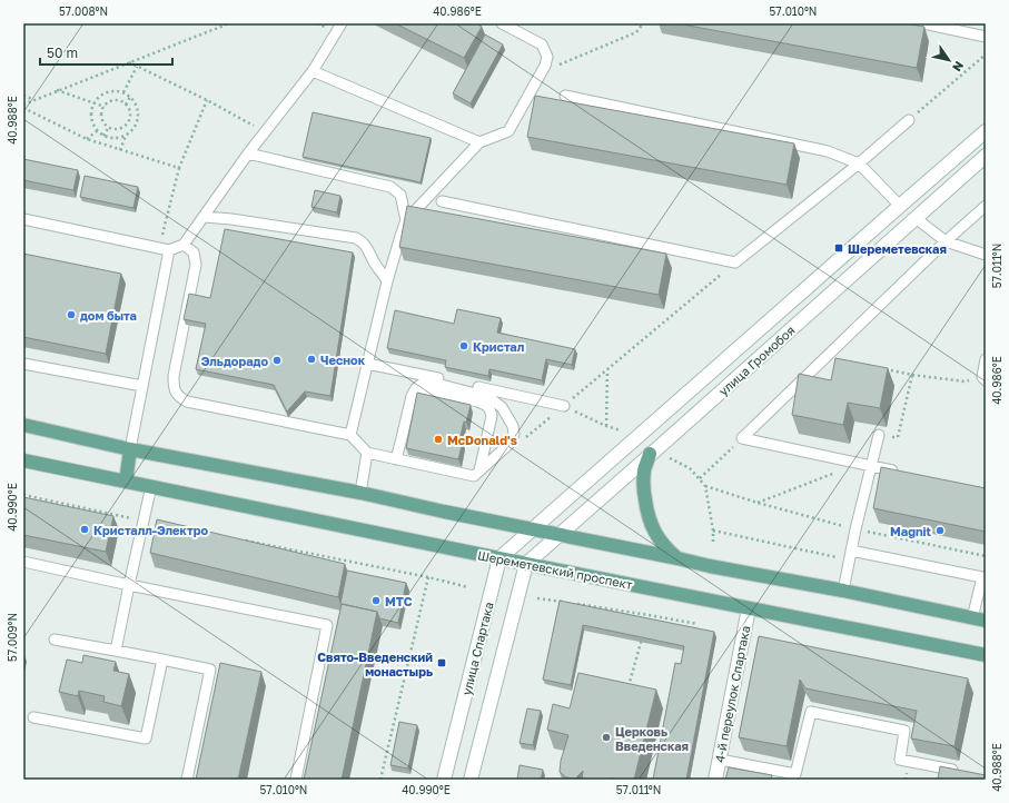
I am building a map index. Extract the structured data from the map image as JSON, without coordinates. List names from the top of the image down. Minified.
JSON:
{"streets":{"main road":["улица Громобоя","Шереметевский проспект","улица Спартака","4-й переулок Спартака"]},"crossings":[["улица Громобоя","Шереметевский проспект"],["Шереметевский проспект","улица Спартака"],["Шереметевский проспект","4-й переулок Спартака"]],"places":{"transit":["Шереметевская","Свято-Введенский монастырь"],"other":["дом быта","Кристал","Чеснок","Эльдорадо","McDonald's","Кристалл-Электро","Magnit","МТС","Церковь Введенская"]},"scale_bar":"50 m","north":"bottom right","coordinates":["57.008°N","40.986°E","57.010°N","40.988°E","57.011°N","40.990°E","57.009°N"]}
